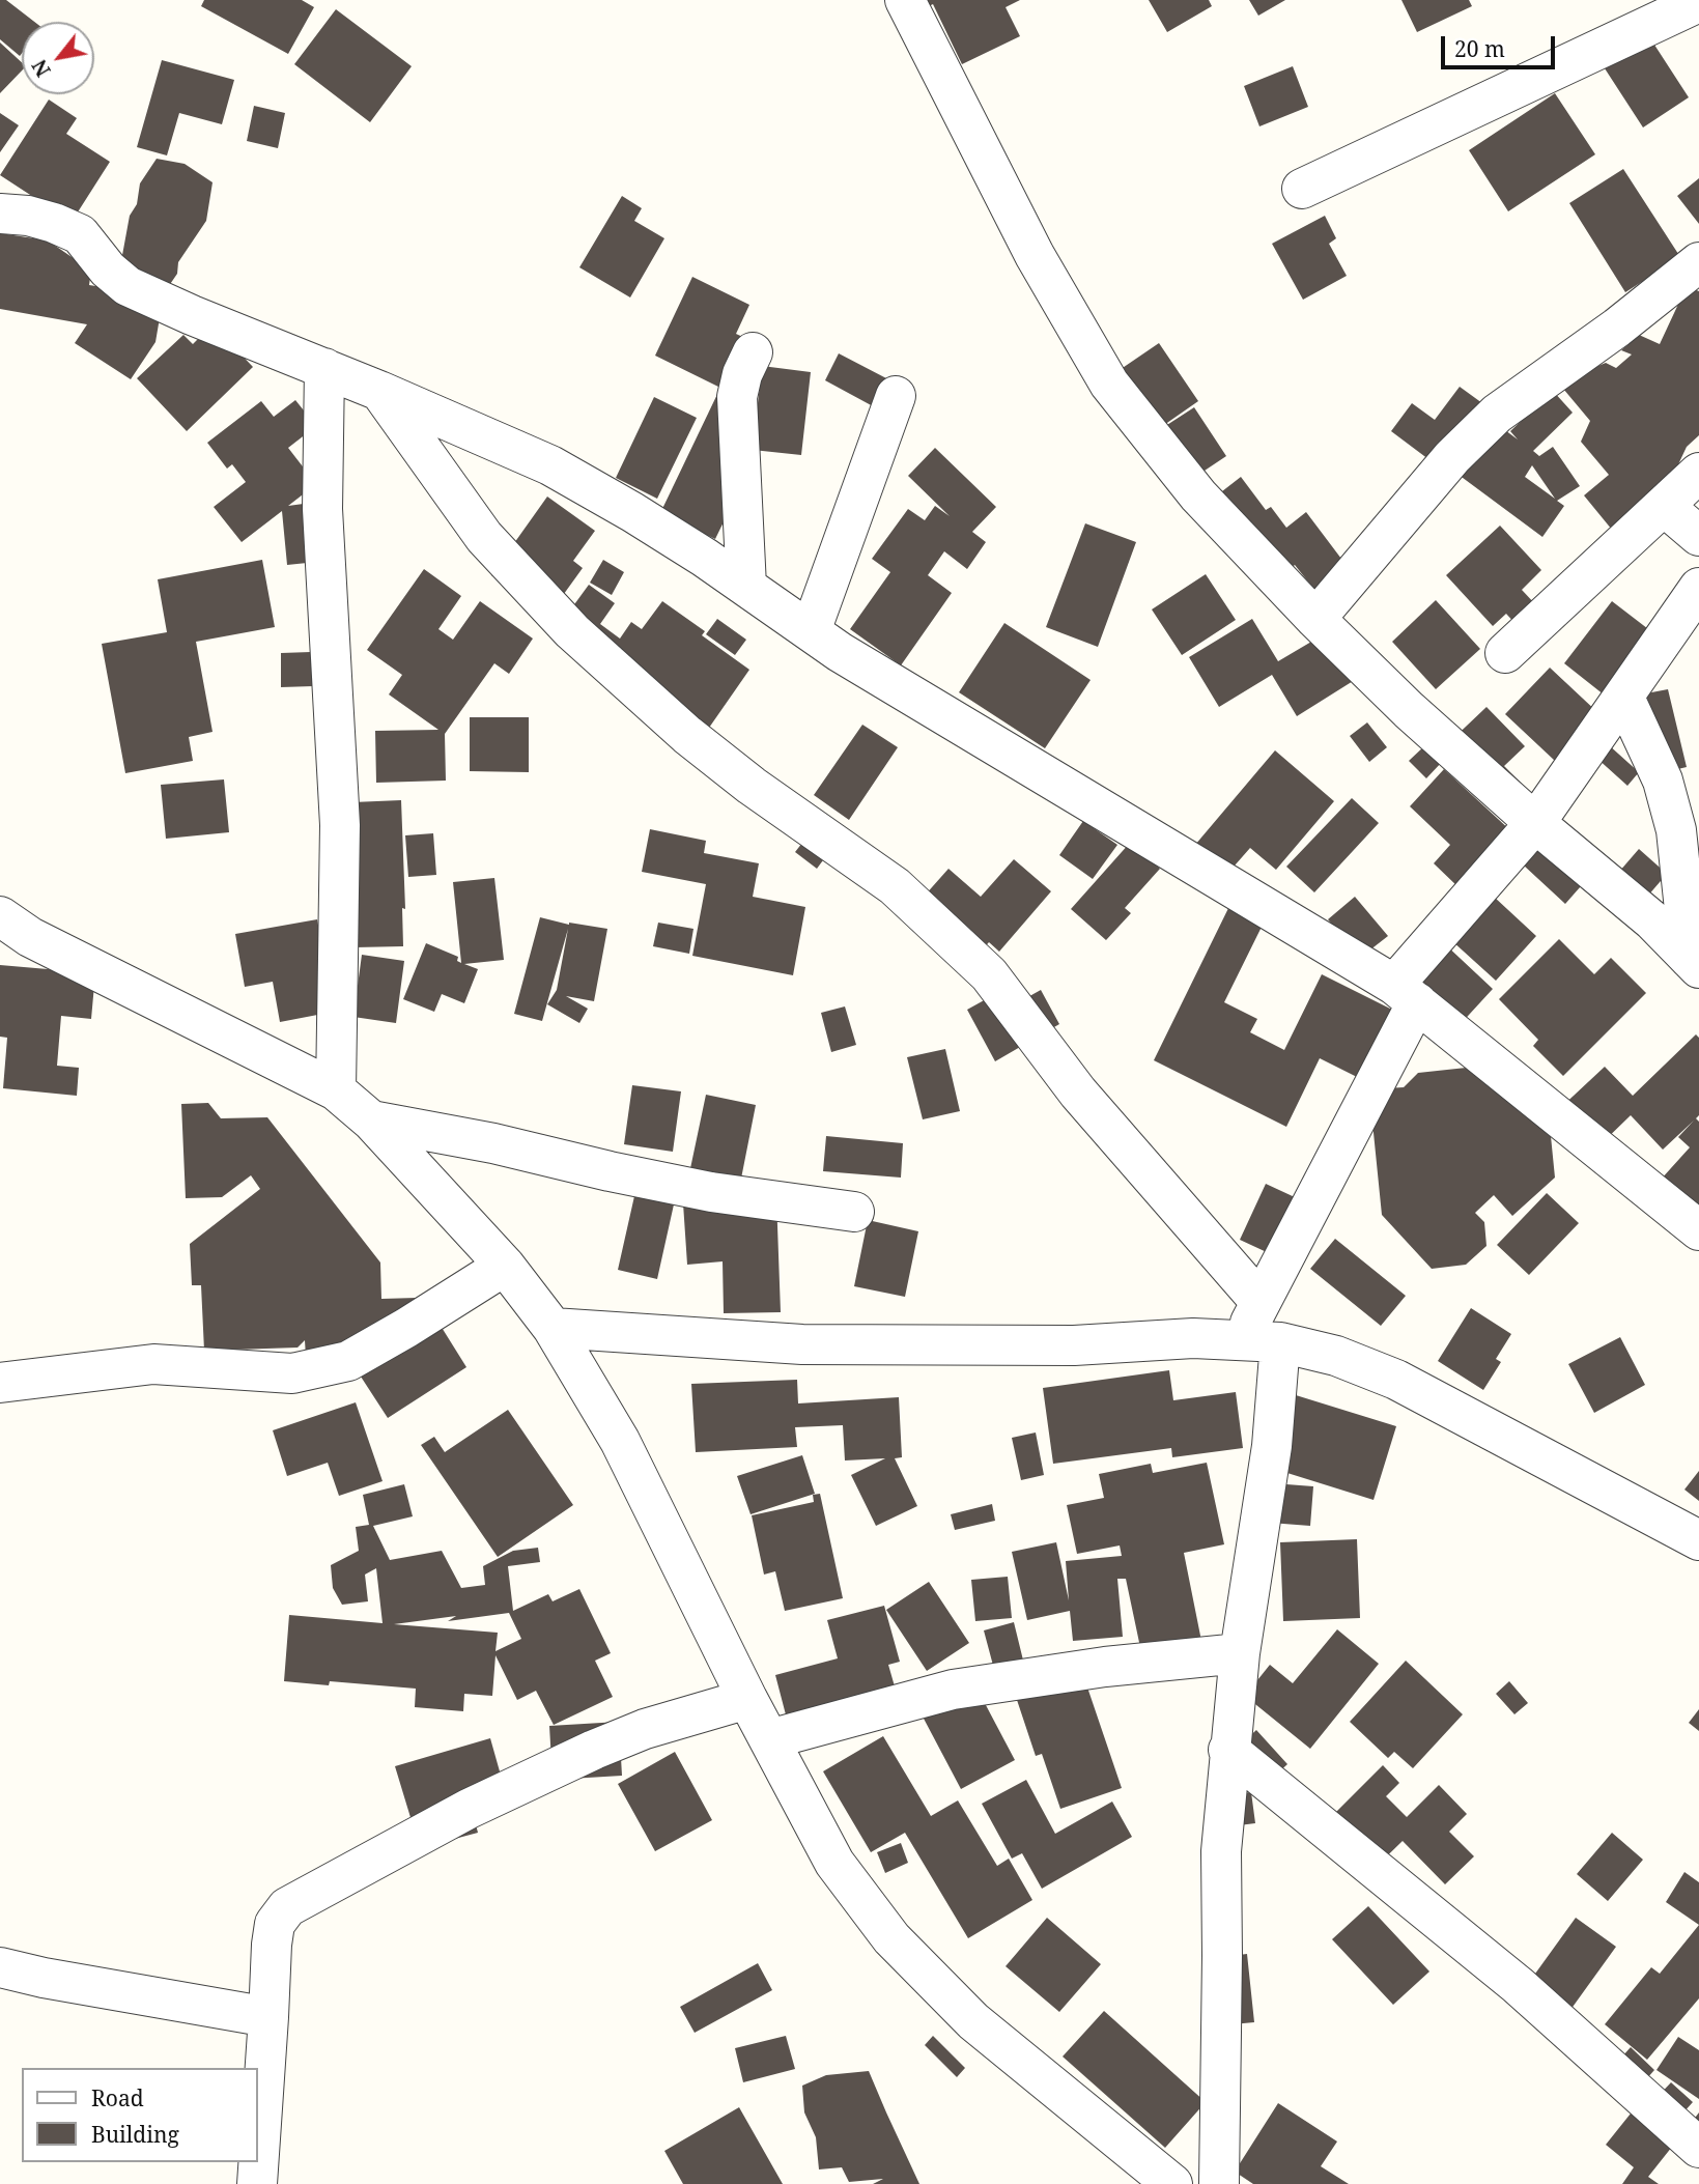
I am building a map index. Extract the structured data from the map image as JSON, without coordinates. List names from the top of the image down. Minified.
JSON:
{"legend":["Road","Building"],"scale_bar":"20 m","north":"bottom left"}
